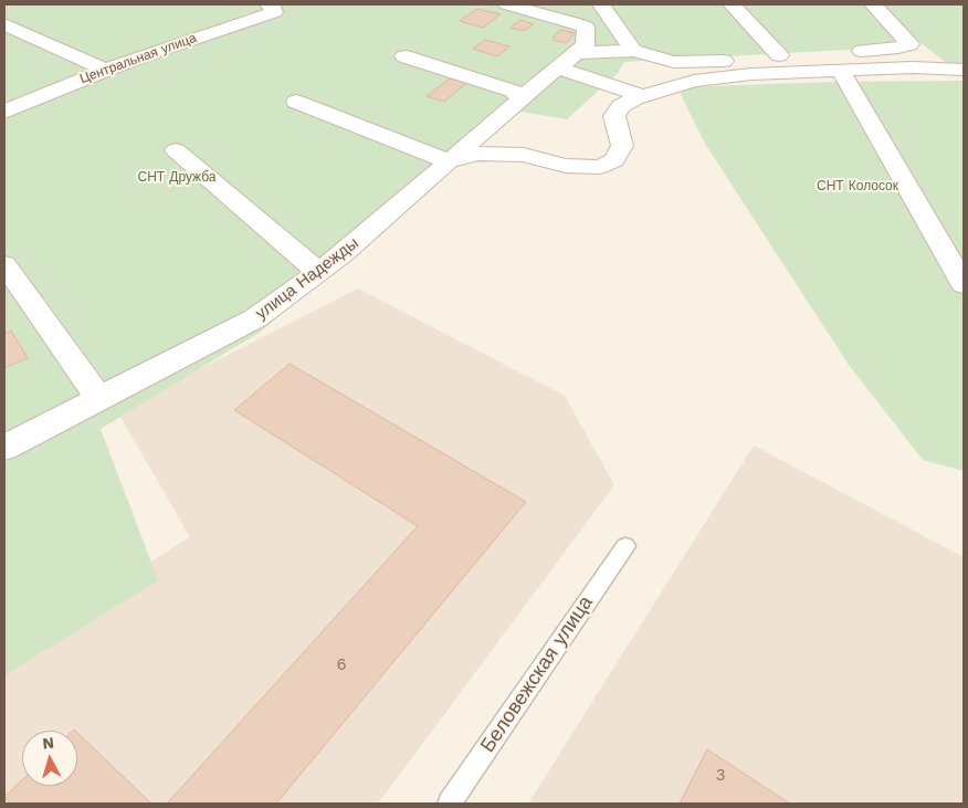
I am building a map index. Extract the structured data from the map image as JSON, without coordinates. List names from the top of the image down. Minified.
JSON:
{"streets":{"street":["Центральная улица","улица Надежды"],"lane":["Беловежская улица"]},"parks":["СНТ Дружба","СНТ Колосок"],"house_numbers":["6","3"],"north":"top"}
